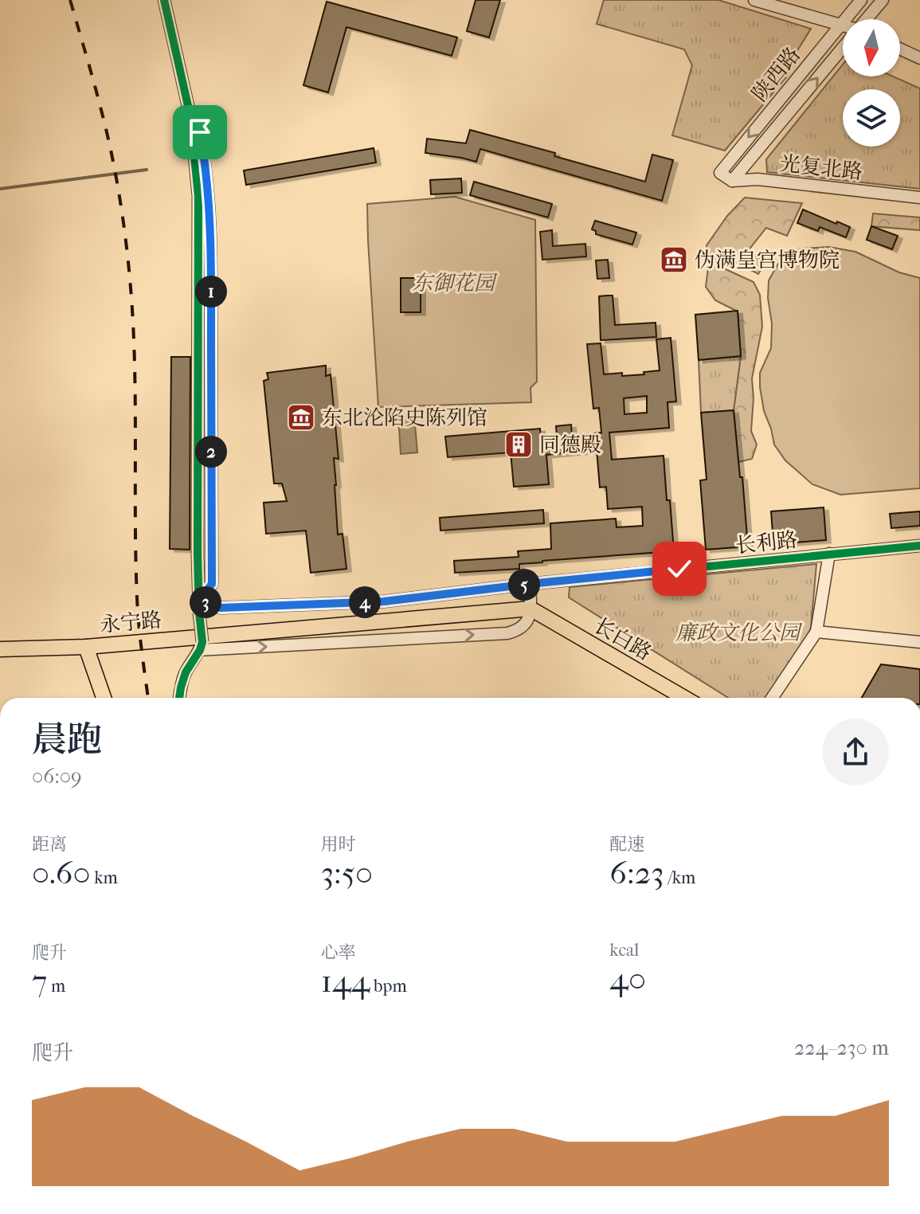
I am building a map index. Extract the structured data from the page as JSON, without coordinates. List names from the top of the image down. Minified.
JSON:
{"streets":{"main road":["永宁路","长白路"],"street":["陕西路","光复北路","长利路"]},"crossings":[["陕西路","光复北路"],["永宁路","长白路"]],"parks":["东御花园","廉政文化公园"],"places":{"museum":["伪满皇宫博物院","东北沦陷史陈列馆"],"building":["同德殿"]},"north":"bottom","page":{"pins":["1","2","5","3","4"],"heading":["晨跑","06:09"],"stats":[["距离","0.60 km"],["用时","3:50"],["配速","6:23 /km"],["爬升","7 m"],["心率","144 bpm"],["kcal","40"]],"chart":["爬升","224–230 m"]}}
